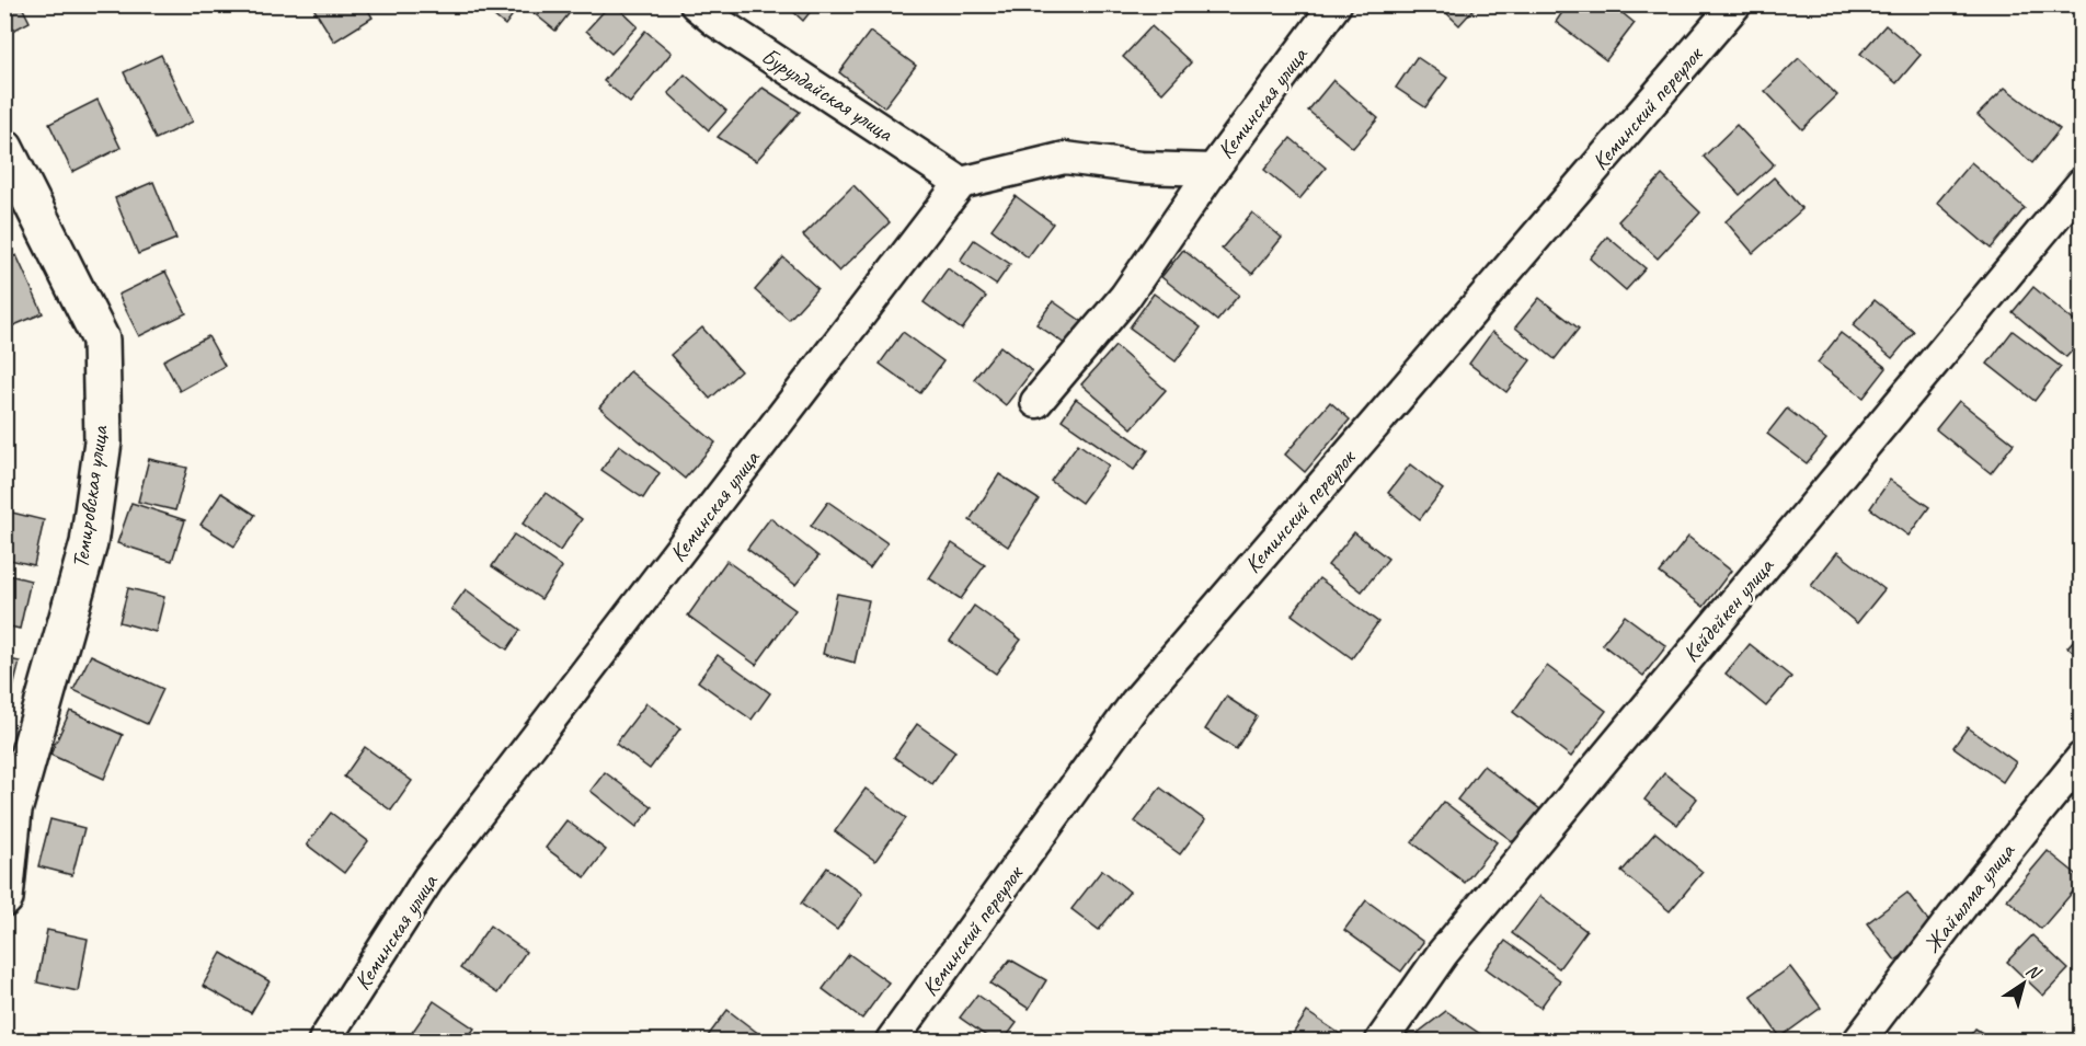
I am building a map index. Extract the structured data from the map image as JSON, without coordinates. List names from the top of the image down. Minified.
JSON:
{"streets":{"street":["Бурулдайская улица","Кеминская улица","Кеминский переулок","Темировская улица","Кейдейкен улица","Жайылма улица"]},"crossings":[["Бурулдайская улица","Кеминская улица"]],"north":"top right"}
